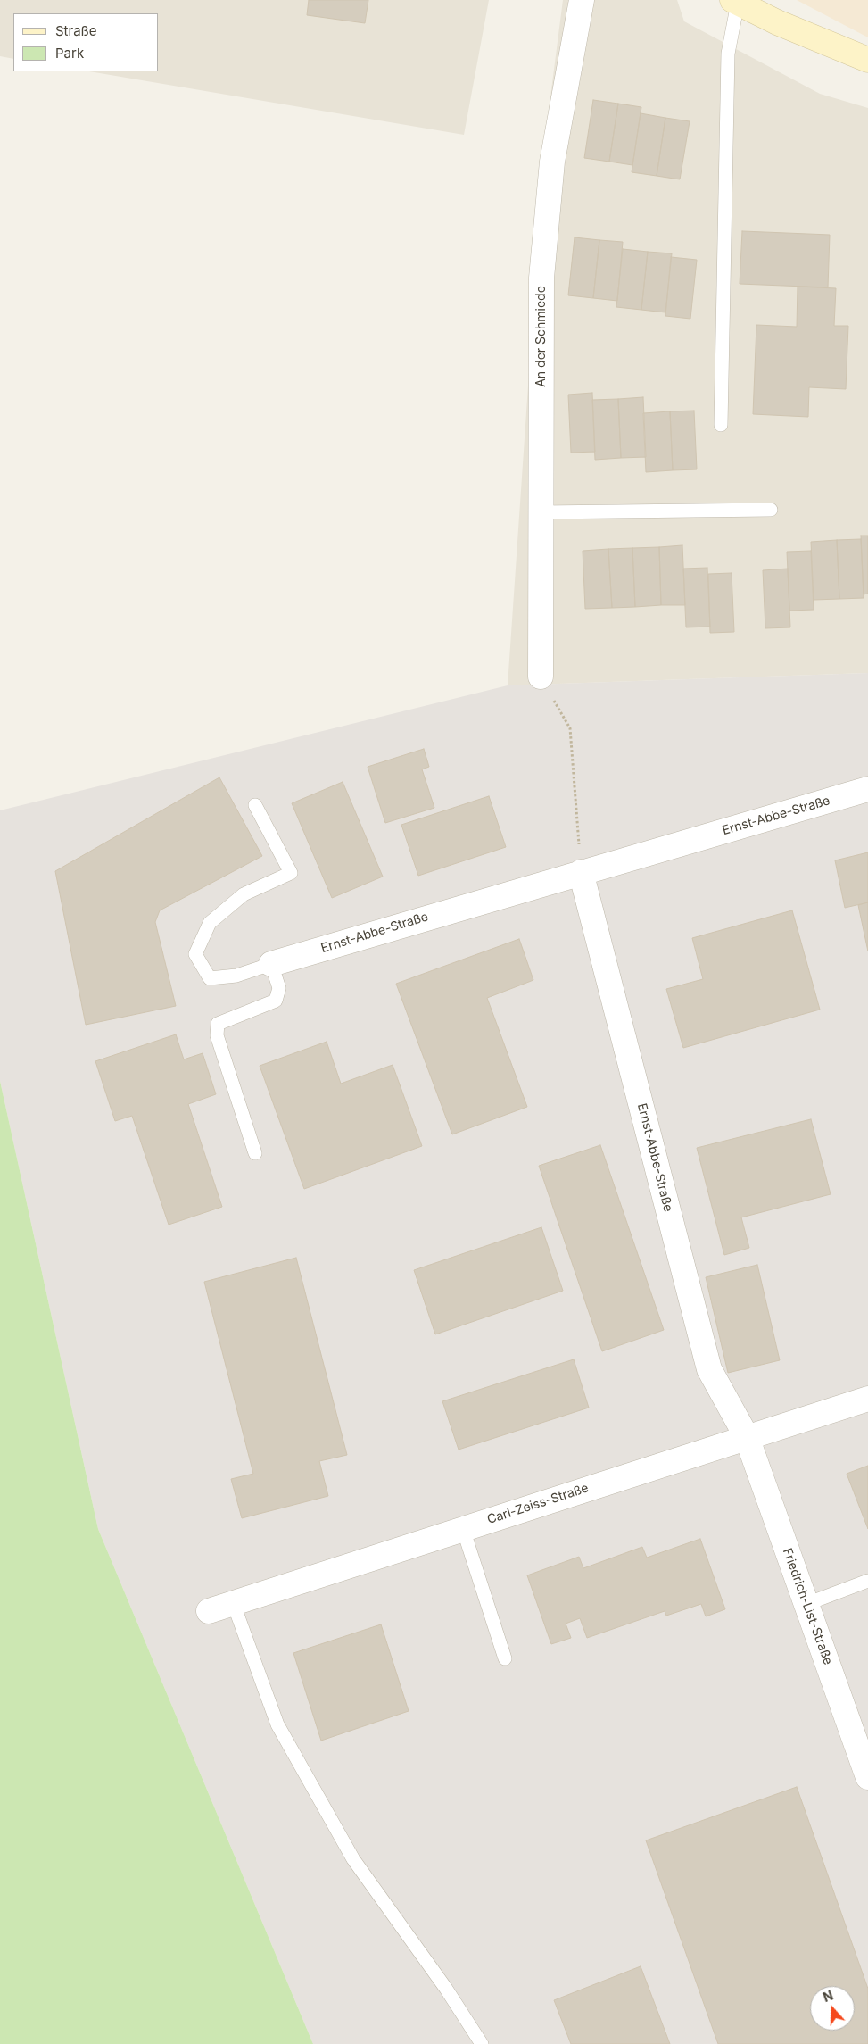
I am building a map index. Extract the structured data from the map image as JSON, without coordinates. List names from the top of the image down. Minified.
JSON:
{"streets":{"street":["An der Schmiede","Ernst-Abbe-Straße","Carl-Zeiss-Straße","Friedrich-List-Straße"]},"crossings":[["Ernst-Abbe-Straße","Carl-Zeiss-Straße"],["Ernst-Abbe-Straße","Friedrich-List-Straße"],["Carl-Zeiss-Straße","Friedrich-List-Straße"]],"legend":["Straße","Park"],"north":"top"}
